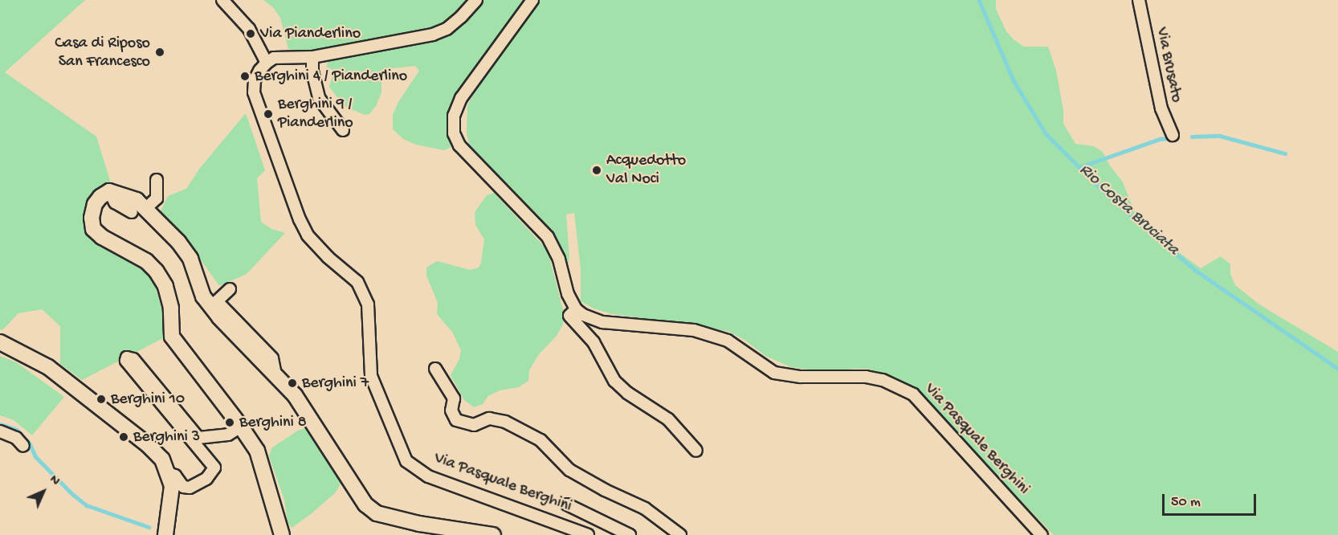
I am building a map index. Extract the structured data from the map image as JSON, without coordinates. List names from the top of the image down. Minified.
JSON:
{"streets":{"street":["Via Brusato","Via Pasquale Berghini"]},"water":["Rio Costa Bruciata"],"places":["Via Pianderlino","Casa di Riposo San Francesco","Berghini 4 / Pianderlino","Berghini 9 / Pianderlino","Acquedotto Val Noci","Berghini 7","Berghini 10","Berghini 8","Berghini 3"],"scale_bar":"50 m","north":"top right"}
